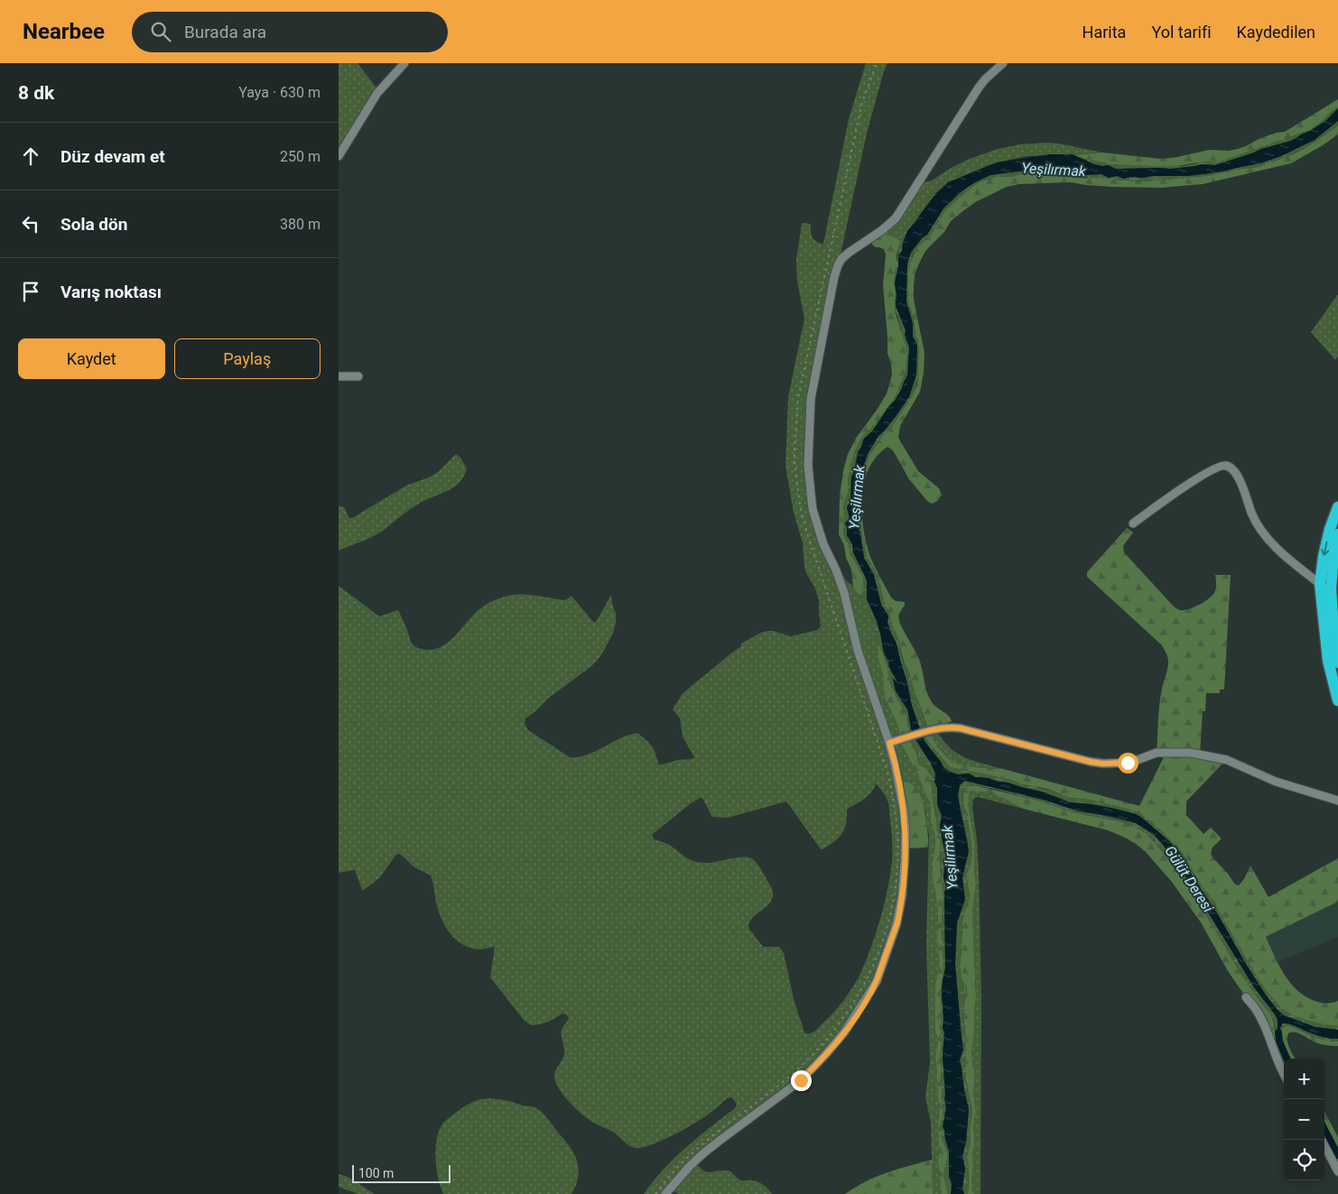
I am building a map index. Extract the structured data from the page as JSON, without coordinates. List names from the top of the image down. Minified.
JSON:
{"water":["Yeşilırmak","Gülüt Deresi"],"scale_bar":"100 m","page":{"header":"Nearbee","search":"Burada ara","nav":["Harita","Yol tarifi","Kaydedilen"],"heading":["8 dk","Yaya · 630 m"],"list":[["Düz devam et","250 m"],["Sola dön","380 m"],"Varış noktası"],"buttons":["Kaydet","Paylaş"],"map_buttons":["+","−"],"scale":"100 m"}}
